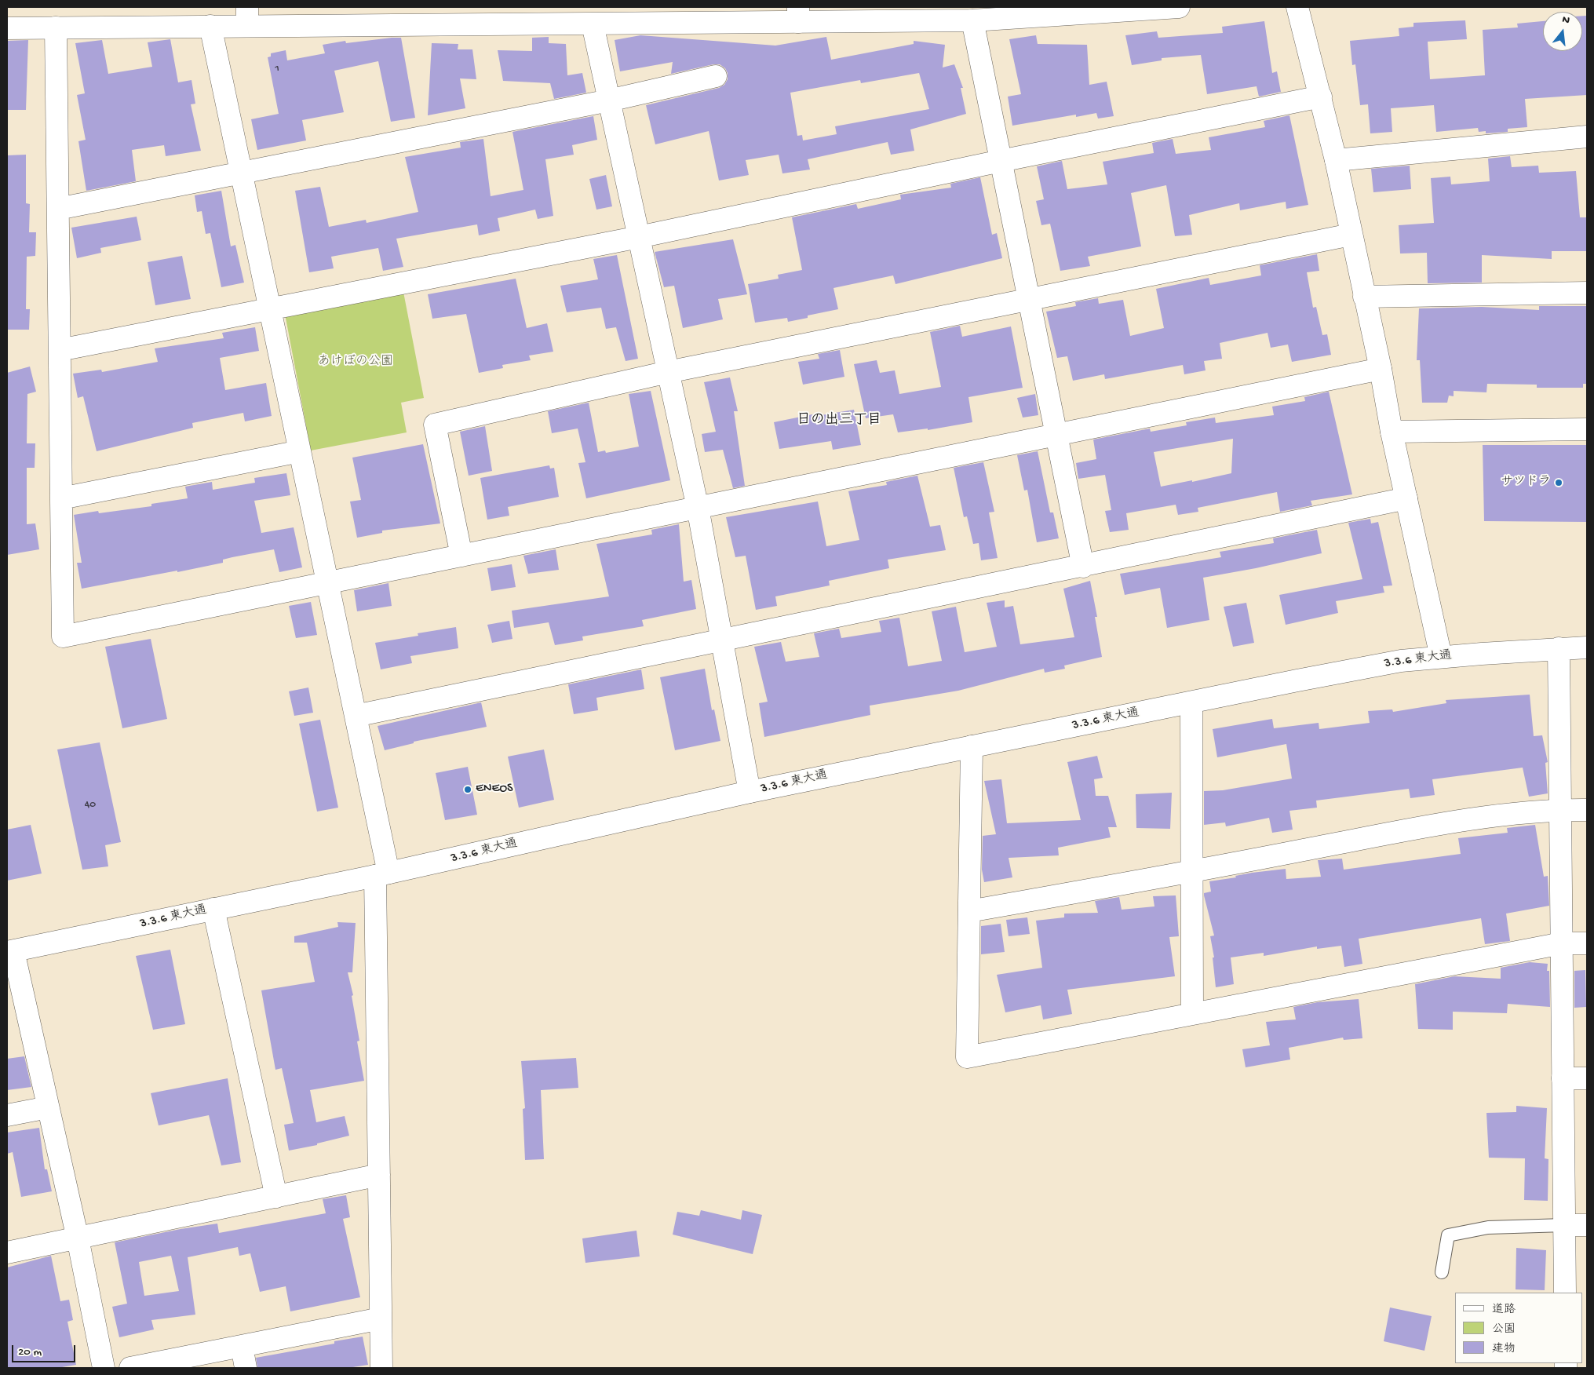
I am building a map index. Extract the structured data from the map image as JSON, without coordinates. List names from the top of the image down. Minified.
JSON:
{"streets":{"street":["3.3.6 東大通"]},"districts":["日の出三丁目"],"parks":["あけぼの公園"],"places":["サツドラ","ENEOS"],"house_numbers":["1","40"],"legend":["道路","公園","建物"],"scale_bar":"20 m","north":"top"}
